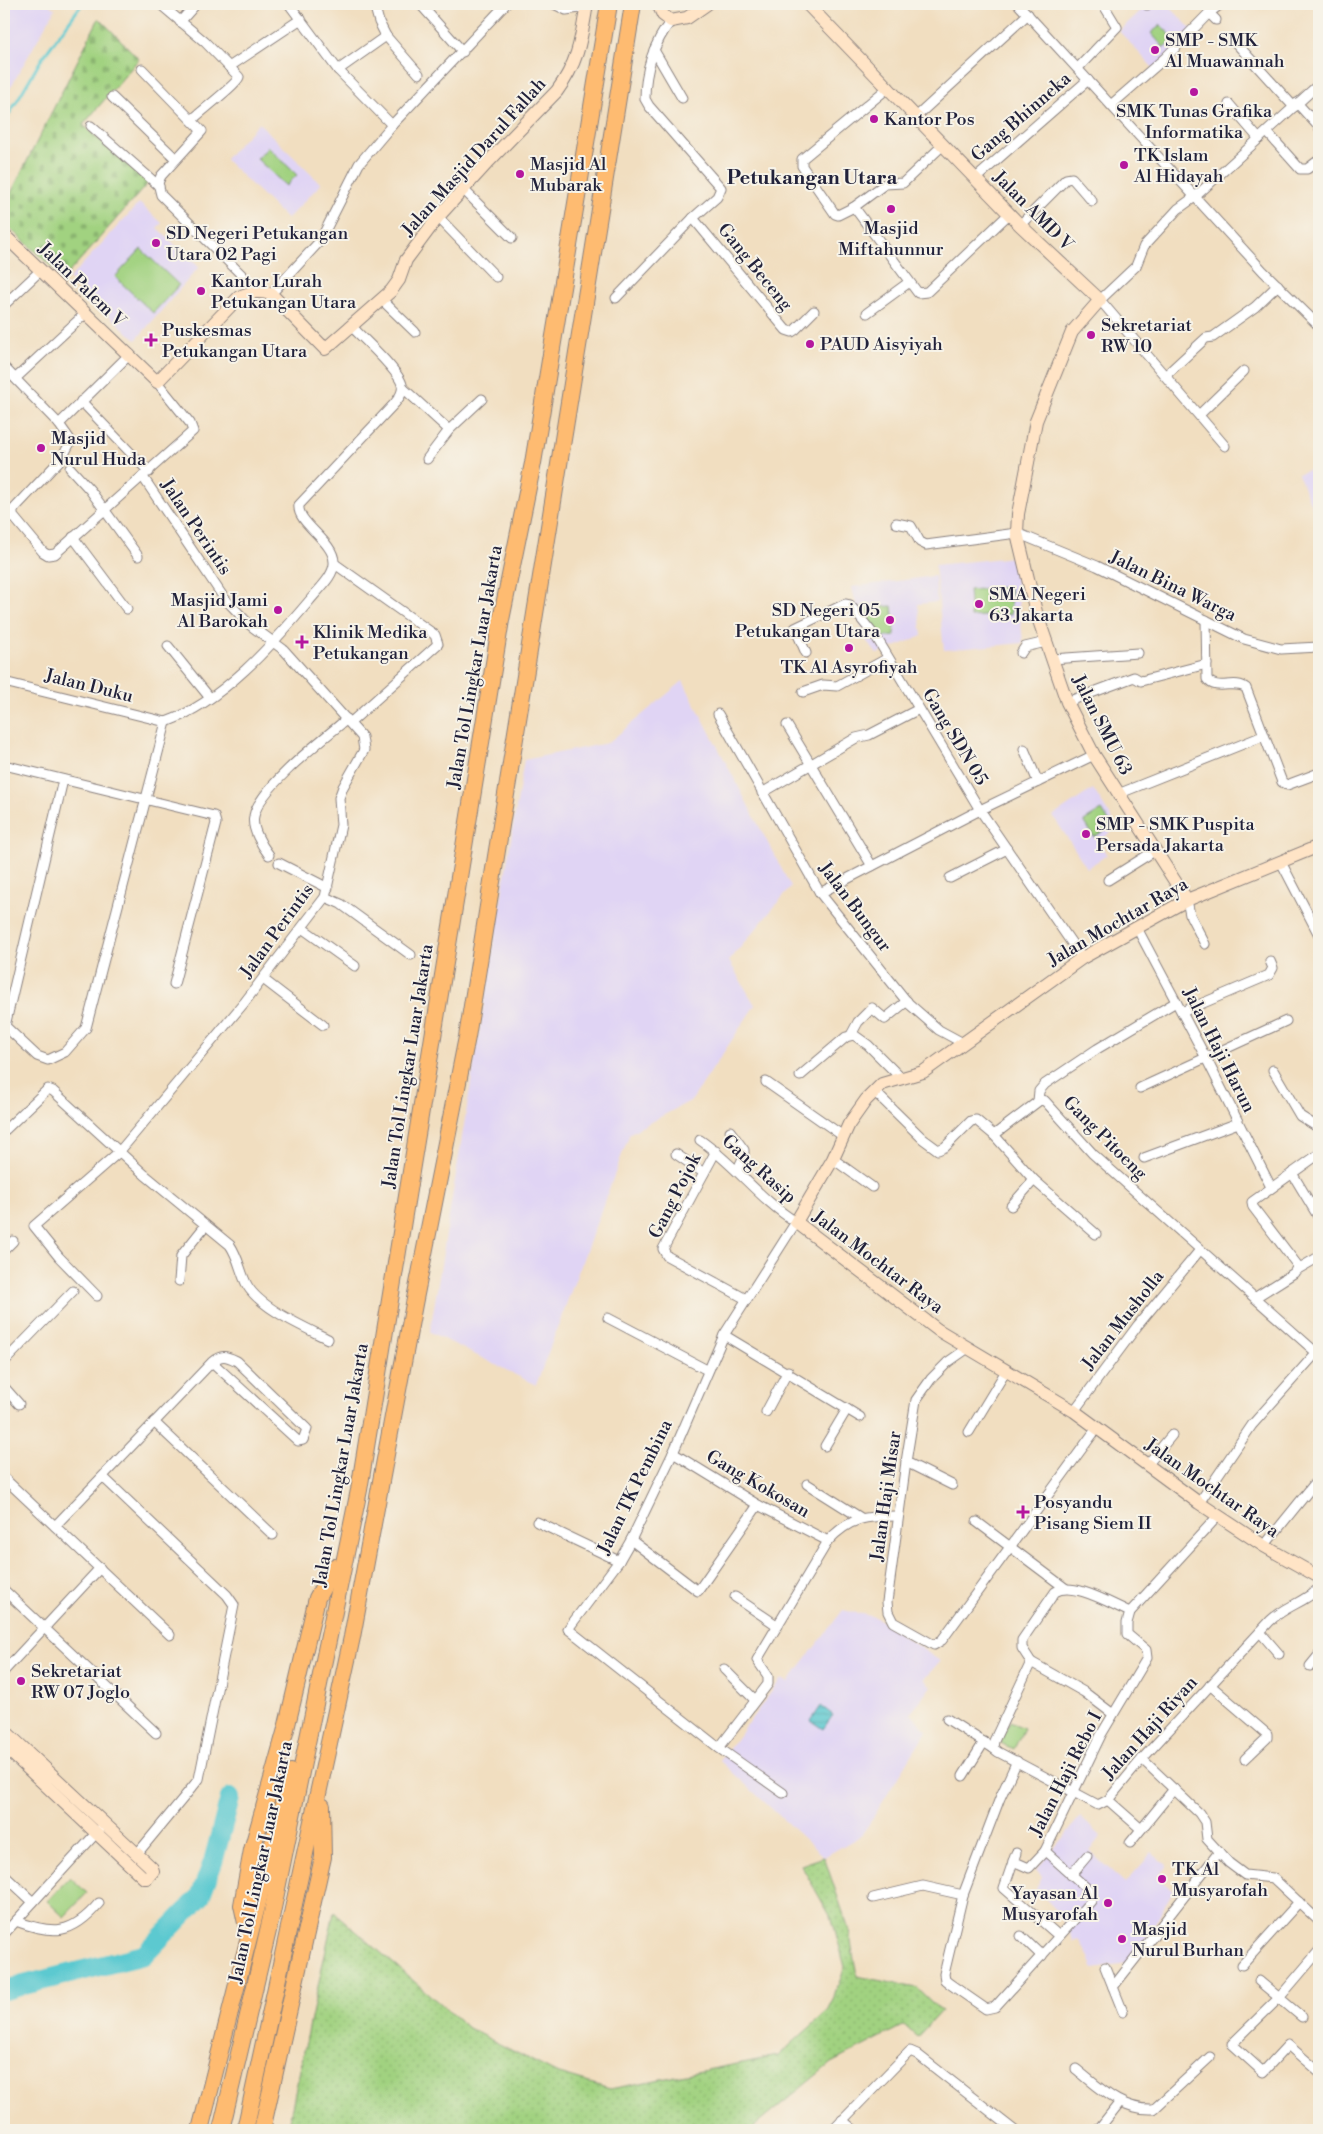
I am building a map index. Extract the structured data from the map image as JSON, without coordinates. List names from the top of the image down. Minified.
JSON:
{"streets":{"highway":["Jalan Tol Lingkar Luar Jakarta"],"street":["Gang Bhinneka","Jalan Masjid Darul Fallah","Jalan AMD V","Gang Beceng","Jalan Palem V","Jalan Perintis","Jalan Bina Warga","Jalan Duku","Jalan SMU 63","Gang SDN 05","Jalan Bungur","Jalan Mochtar Raya","Jalan Haji Harun","Gang Pitoeng","Gang Rasip","Gang Pojok","Jalan Musholla","Gang Kokosan","Jalan TK Pembina","Jalan Haji Misar","Jalan Haji Riyan","Jalan Haji Rebo I"]},"crossings":[["Gang Bhinneka","Jalan AMD V"],["Jalan AMD V","Jalan SMU 63"],["Jalan Bina Warga","Jalan SMU 63"],["Jalan SMU 63","Jalan Mochtar Raya"],["Gang SDN 05","Jalan Mochtar Raya"],["Jalan Bungur","Jalan Mochtar Raya"],["Jalan Mochtar Raya","Jalan Haji Harun"],["Jalan Mochtar Raya","Gang Rasip"],["Jalan Mochtar Raya","Jalan Musholla"],["Jalan Mochtar Raya","Jalan TK Pembina"],["Jalan Mochtar Raya","Jalan Haji Misar"],["Gang Pitoeng","Jalan Musholla"],["Gang Rasip","Gang Pojok"],["Gang Rasip","Jalan TK Pembina"],["Gang Pojok","Jalan TK Pembina"],["Gang Kokosan","Jalan TK Pembina"],["Jalan Haji Riyan","Jalan Haji Rebo I"]],"districts":["Petukangan Utara"],"places":{"other":["SMP - SMK Al Muawannah","SMK Tunas Grafika Informatika","Kantor Pos","TK Islam Al Hidayah","Masjid Al Mubarak","Masjid Miftahunnur","SD Negeri Petukangan Utara 02 Pagi","Kantor Lurah Petukangan Utara","Sekretariat RW 10","PAUD Aisyiyah","Masjid Nurul Huda","SMA Negeri 63 Jakarta","Masjid Jami Al Barokah","SD Negeri 05 Petukangan Utara","TK Al Asyrofiyah","SMP - SMK Puspita Persada Jakarta","Sekretariat RW 07 Joglo","TK Al Musyarofah","Yayasan Al Musyarofah","Masjid Nurul Burhan"],"health":["Puskesmas Petukangan Utara","Klinik Medika Petukangan","Posyandu Pisang Siem II"]}}
